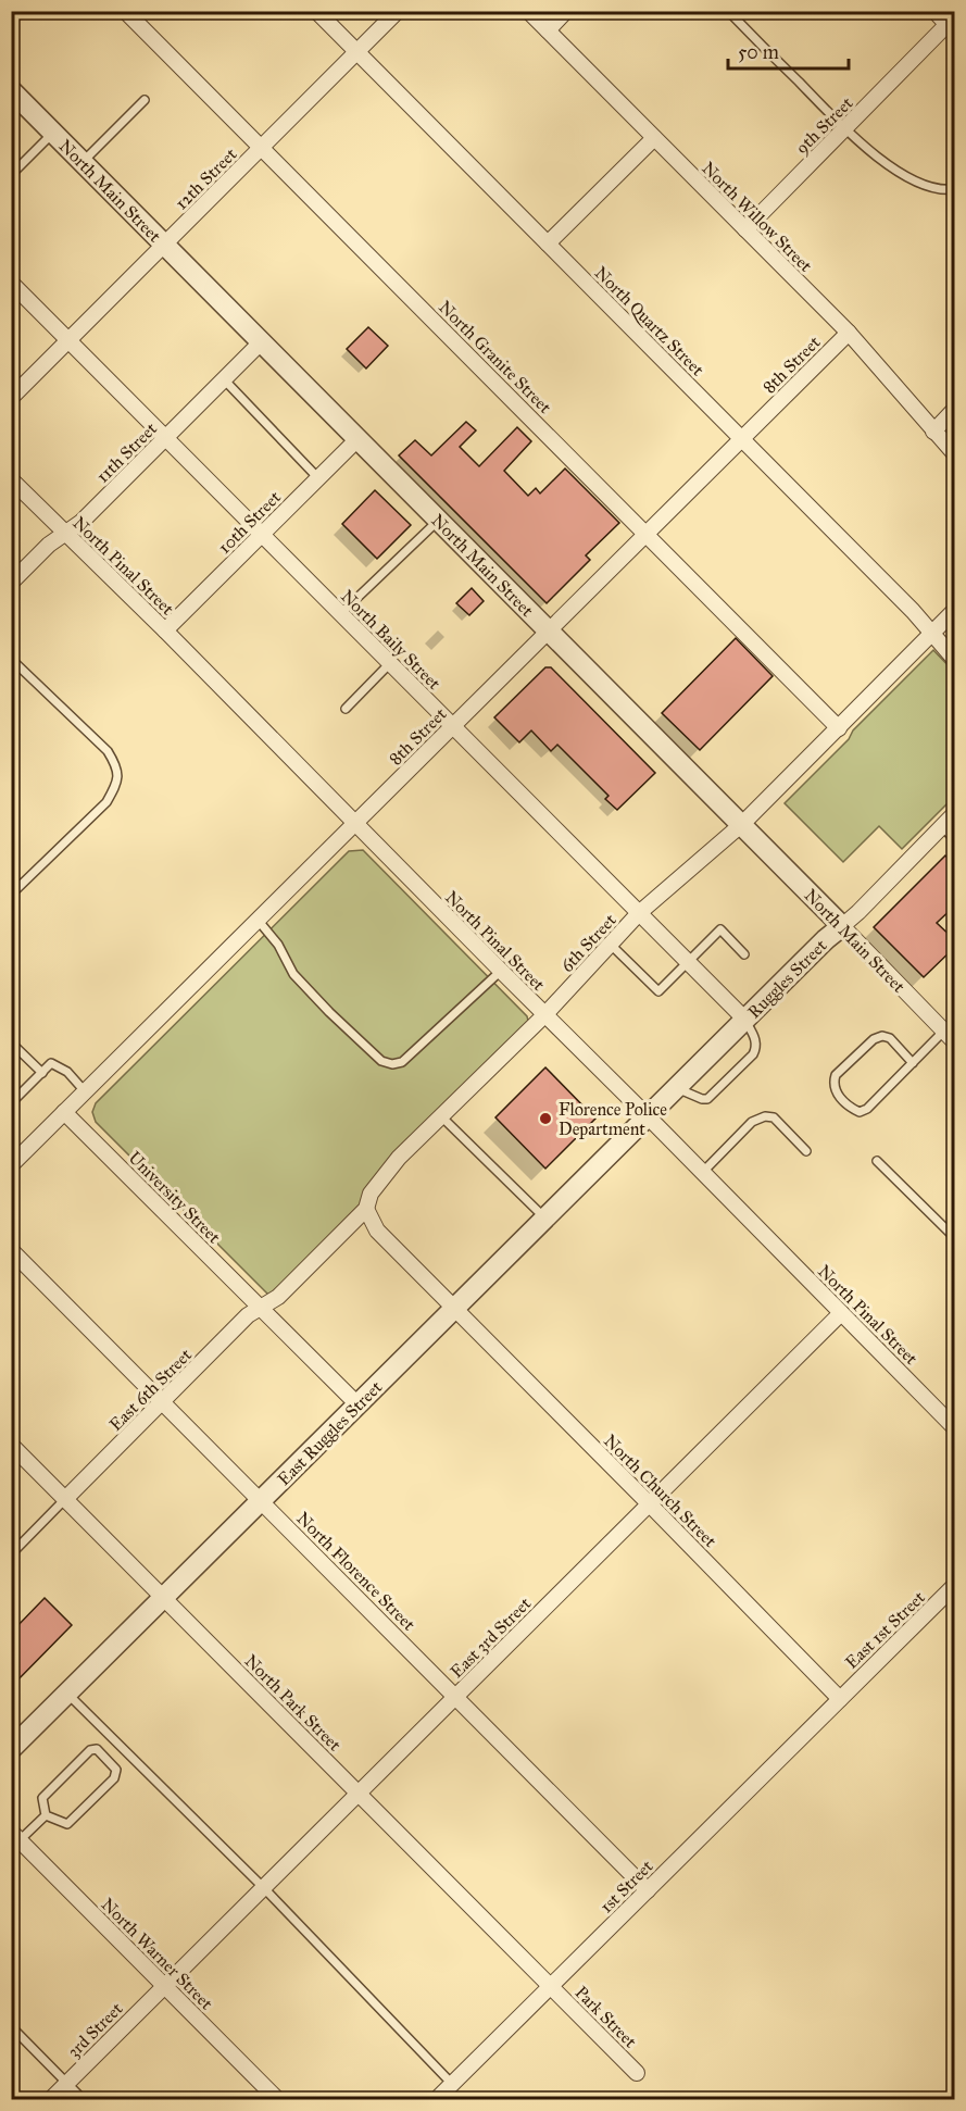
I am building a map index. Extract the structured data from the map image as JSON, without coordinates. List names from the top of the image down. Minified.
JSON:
{"streets":{"street":["9th Street","12th Street","North Main Street","North Willow Street","North Quartz Street","North Granite Street","8th Street","11th Street","10th Street","North Pinal Street","North Baily Street","6th Street","Ruggles Street","University Street","East 6th Street","East Ruggles Street","North Church Street","North Florence Street","East 1st Street","East 3rd Street","North Park Street","1st Street","North Warner Street","Park Street","3rd Street"]},"crossings":[["9th Street","North Willow Street"],["12th Street","North Main Street"],["12th Street","North Quartz Street"],["12th Street","North Granite Street"],["12th Street","North Baily Street"],["North Main Street","8th Street"],["North Main Street","11th Street"],["North Main Street","10th Street"],["North Main Street","6th Street"],["North Main Street","Ruggles Street"],["North Willow Street","8th Street"],["North Quartz Street","8th Street"],["North Quartz Street","6th Street"],["North Granite Street","8th Street"],["North Granite Street","6th Street"],["8th Street","North Pinal Street"],["8th Street","North Baily Street"],["8th Street","University Street"],["11th Street","North Pinal Street"],["11th Street","North Baily Street"],["10th Street","North Pinal Street"],["10th Street","North Baily Street"],["North Pinal Street","6th Street"],["North Pinal Street","Ruggles Street"],["North Pinal Street","East Ruggles Street"],["North Pinal Street","East 3rd Street"],["North Baily Street","6th Street"],["North Baily Street","Ruggles Street"],["6th Street","University Street"],["6th Street","East 6th Street"],["6th Street","North Church Street"],["Ruggles Street","East Ruggles Street"],["University Street","East 6th Street"],["University Street","East Ruggles Street"],["East 6th Street","North Florence Street"],["East 6th Street","North Park Street"],["East Ruggles Street","North Church Street"],["East Ruggles Street","North Florence Street"],["East Ruggles Street","North Park Street"],["North Church Street","East 1st Street"],["North Church Street","East 3rd Street"],["North Church Street","1st Street"],["North Florence Street","East 3rd Street"],["North Florence Street","1st Street"],["East 1st Street","1st Street"],["East 3rd Street","North Park Street"],["East 3rd Street","North Warner Street"],["East 3rd Street","3rd Street"],["North Park Street","1st Street"],["North Park Street","Park Street"],["1st Street","Park Street"],["North Warner Street","3rd Street"]],"places":["Florence Police Department"],"scale_bar":"50 m"}
